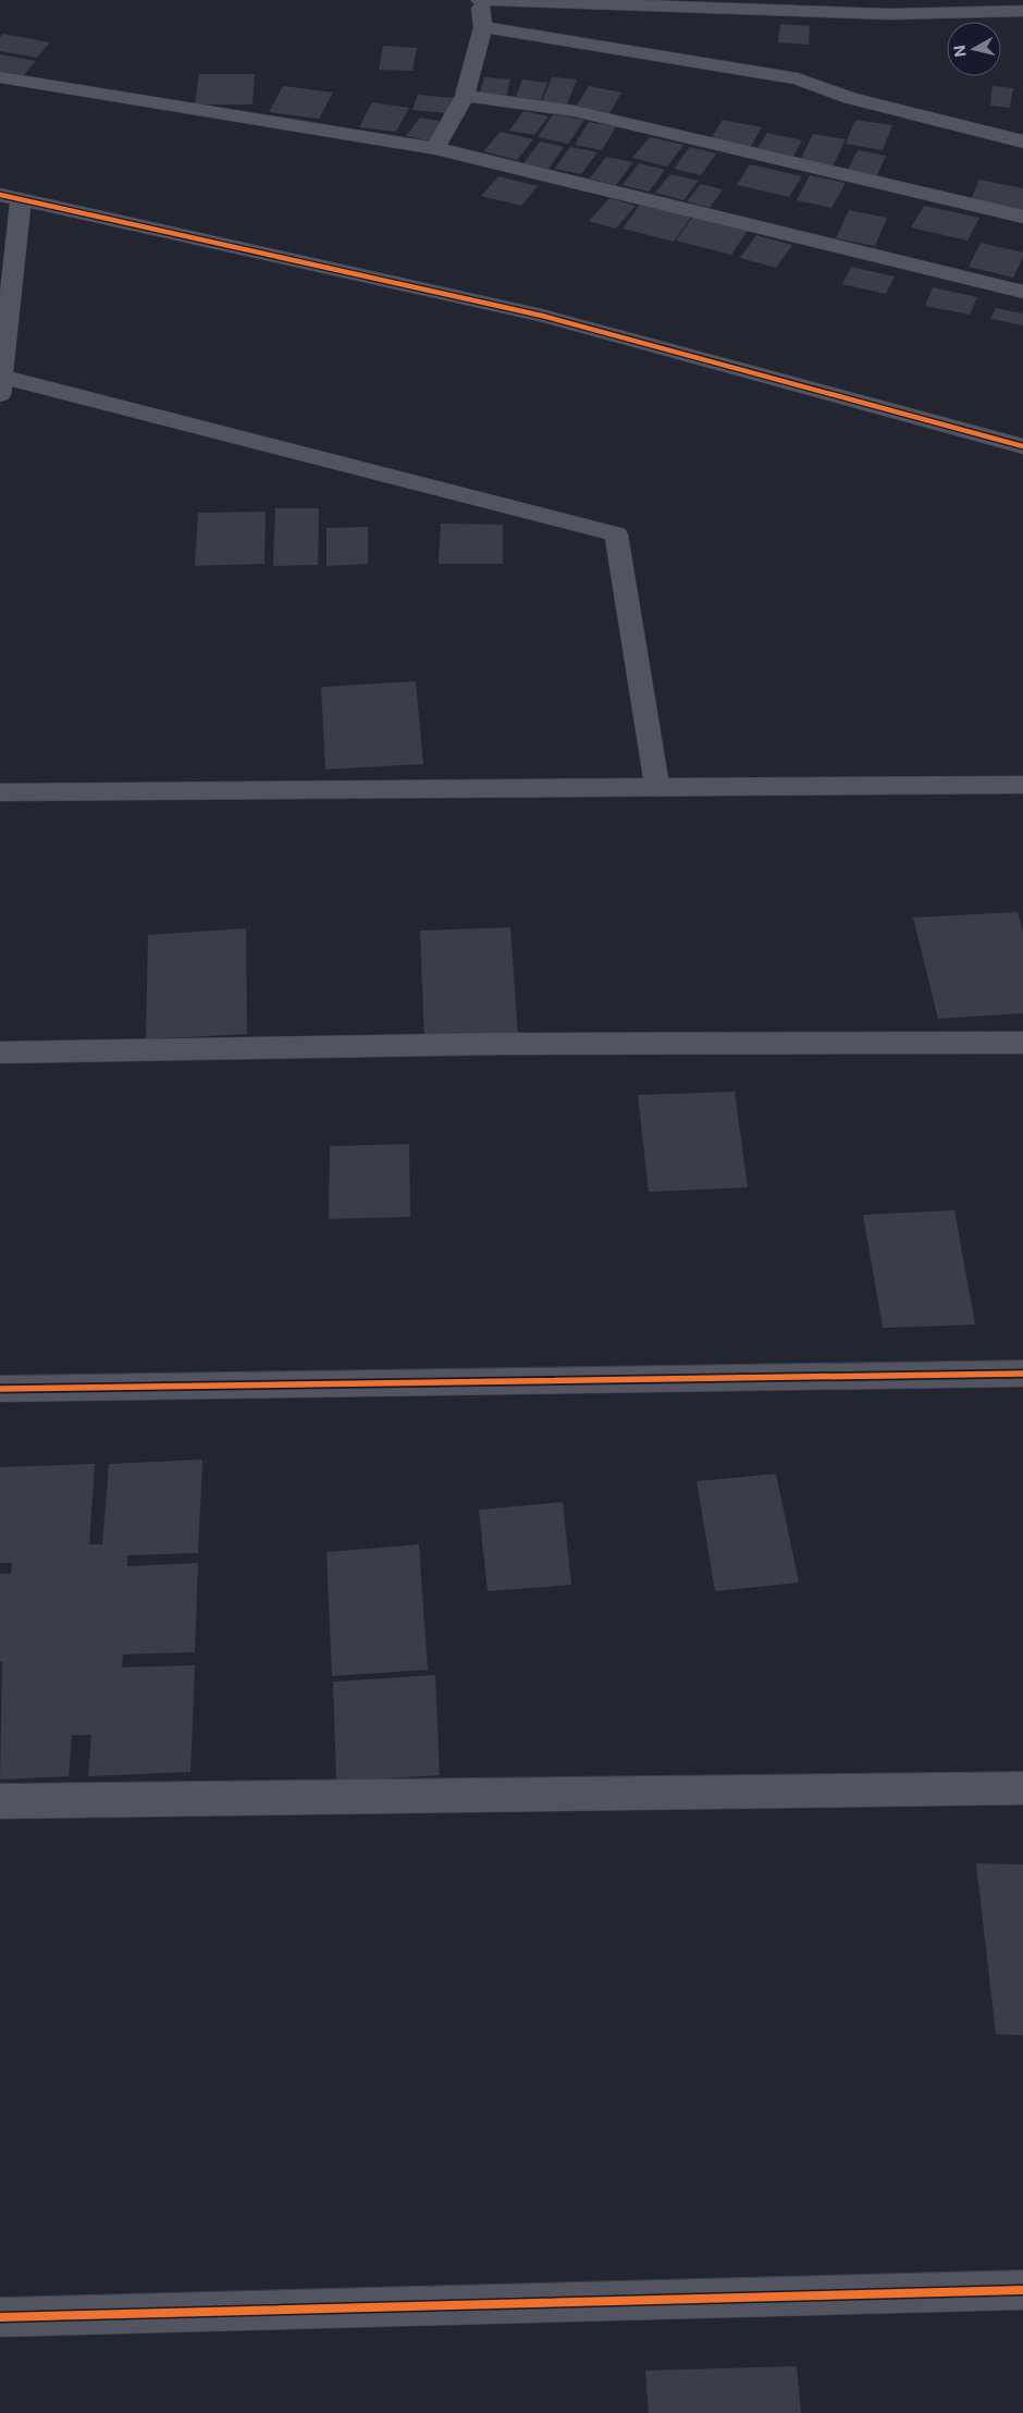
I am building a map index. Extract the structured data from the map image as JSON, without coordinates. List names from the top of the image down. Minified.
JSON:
{"north":"left"}
